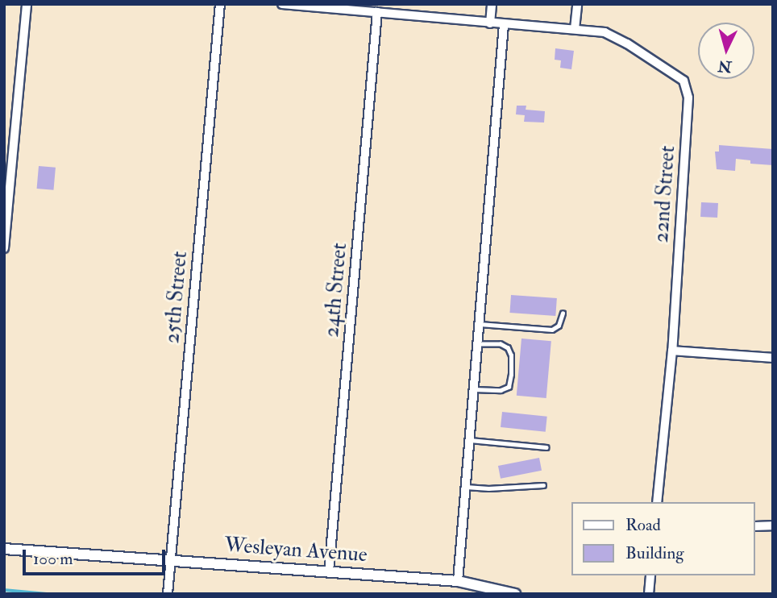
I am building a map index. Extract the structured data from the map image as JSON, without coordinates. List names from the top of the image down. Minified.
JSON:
{"streets":{"street":["22nd Street","24th Street","25th Street","Wesleyan Avenue"]},"crossings":[["22nd Street","24th Street"],["24th Street","Wesleyan Avenue"],["25th Street","Wesleyan Avenue"]],"legend":["Road","Building"],"scale_bar":"100 m","north":"bottom"}
